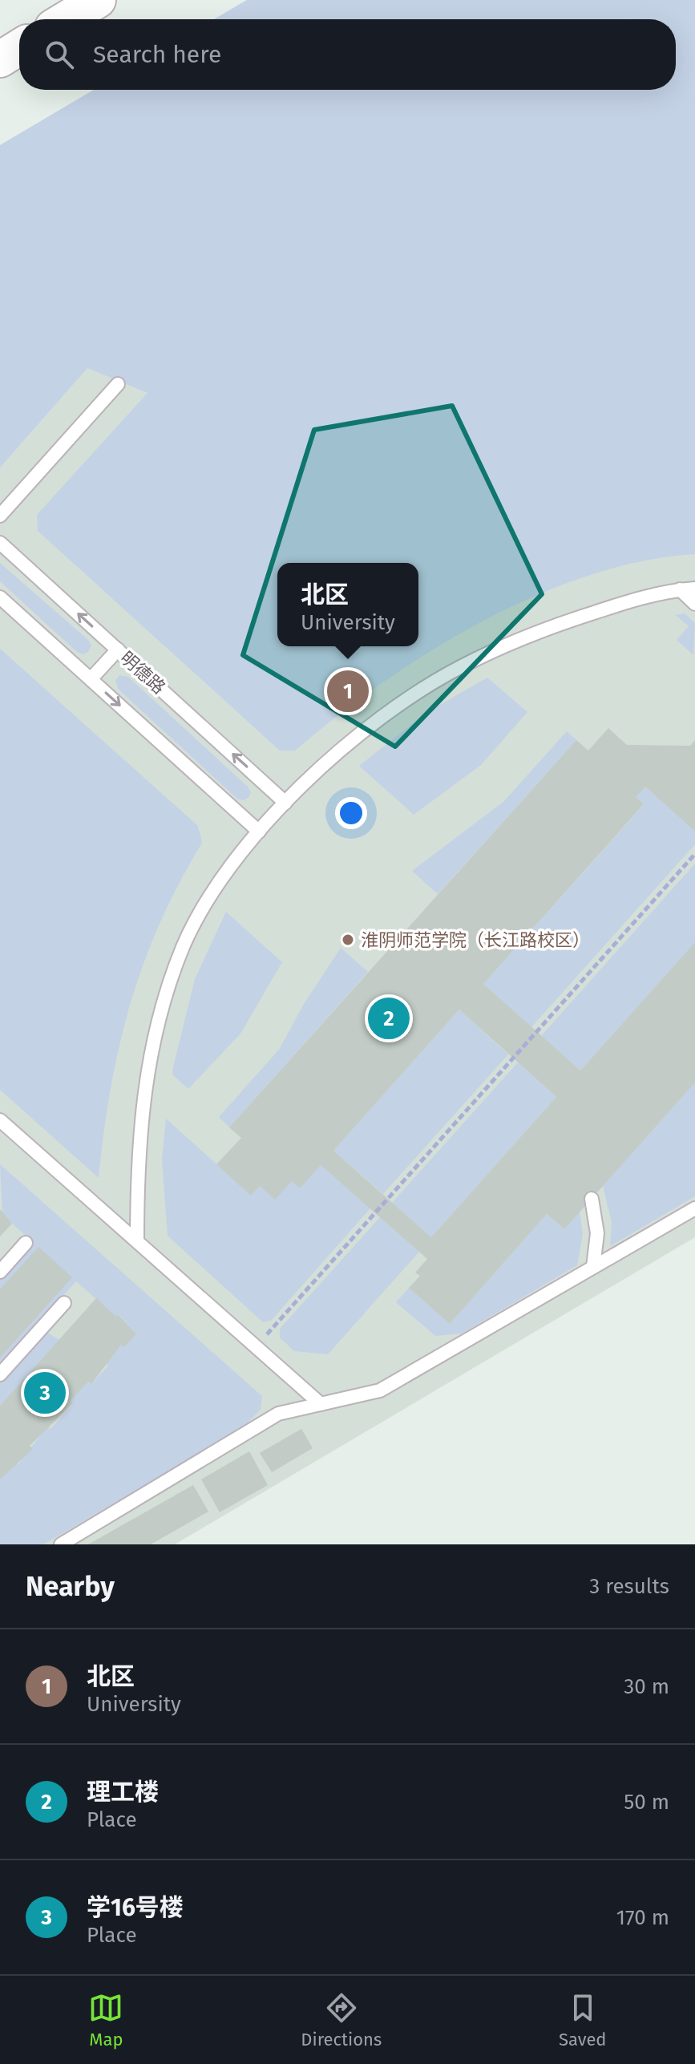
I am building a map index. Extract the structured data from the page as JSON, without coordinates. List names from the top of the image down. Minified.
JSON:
{"streets":{"lane":["明德路"]},"places":["淮阴师范学院（长江路校区）"],"page":{"search":"Search here","popup":["北区","University"],"pins":["1","2","3"],"heading":["Nearby","3 results"],"list":[{"mark":"1","name":"北区","note":"University","value":"30 m"},{"mark":"2","name":"理工楼","note":"Place","value":"50 m"},{"mark":"3","name":"学16号楼","note":"Place","value":"170 m"}],"nav":["Map","Directions","Saved"]}}
